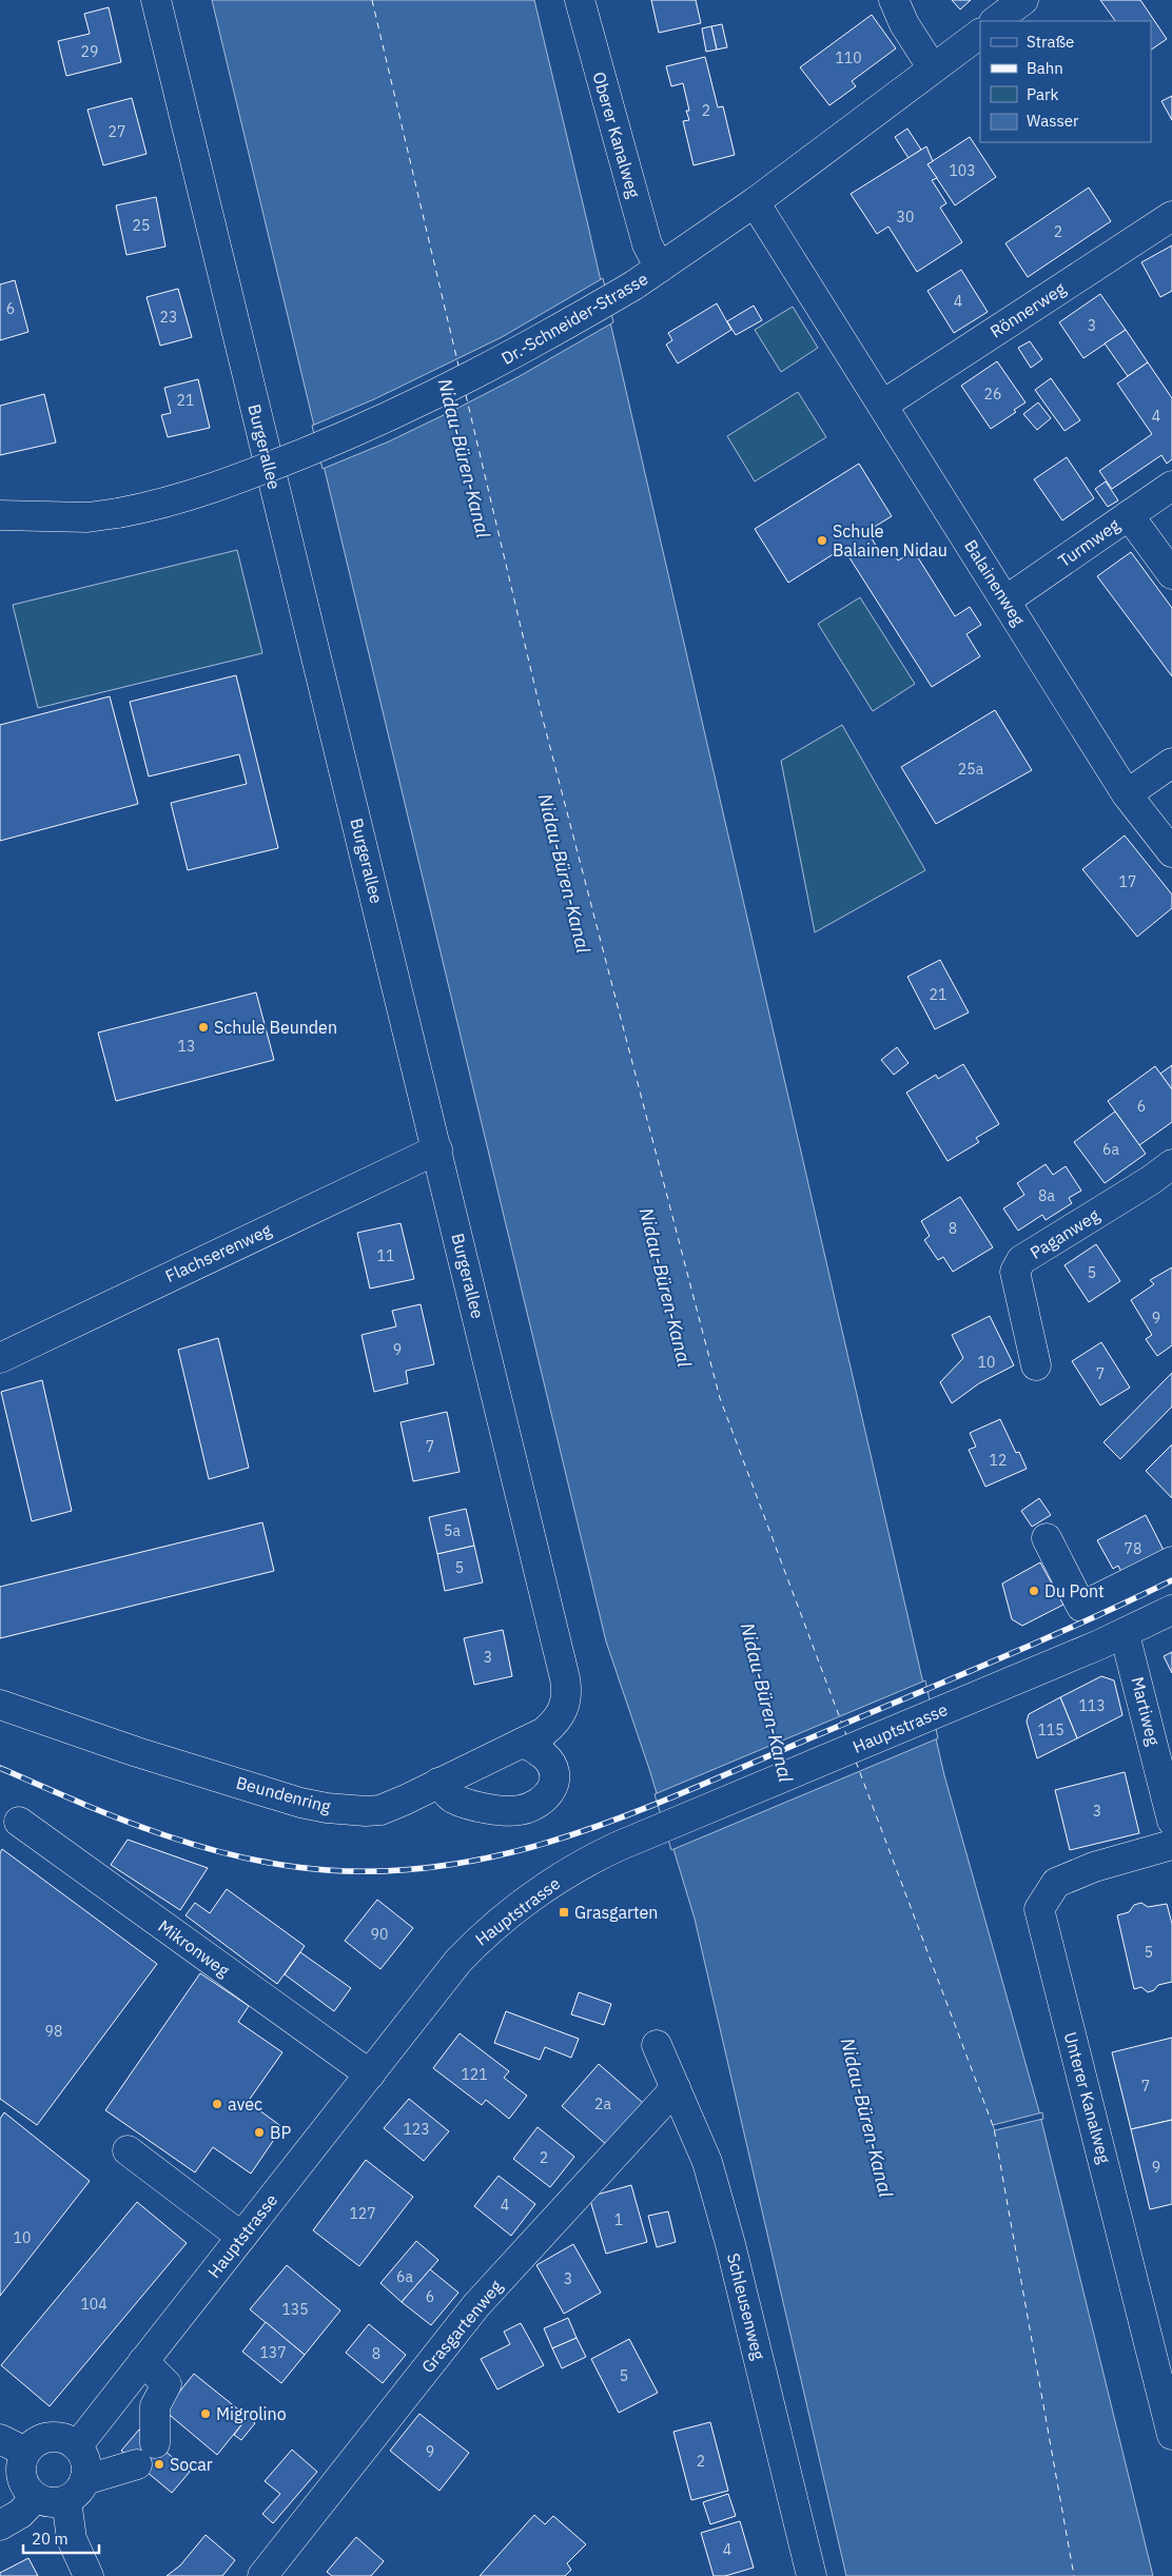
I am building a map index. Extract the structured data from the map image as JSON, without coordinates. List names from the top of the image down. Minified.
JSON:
{"streets":{"street":["Oberer Kanalweg","Rönnerweg","Dr.-Schneider-Strasse","Burgerallee","Turmweg","Balainenweg","Paganweg","Flachserenweg","Martiweg","Hauptstrasse","Beundenring","Mikronweg","Unterer Kanalweg","Schleusenweg","Grasgartenweg"]},"crossings":[["Oberer Kanalweg","Dr.-Schneider-Strasse"],["Rönnerweg","Balainenweg"],["Dr.-Schneider-Strasse","Balainenweg"],["Burgerallee","Flachserenweg"],["Burgerallee","Beundenring"],["Turmweg","Balainenweg"],["Martiweg","Hauptstrasse"],["Hauptstrasse","Mikronweg"],["Schleusenweg","Grasgartenweg"]],"water":["Nidau-Büren-Kanal"],"places":{"other":["Schule Balainen Nidau","Schule Beunden","Du Pont","avec","BP","Migrolino","Socar"],"transit":["Grasgarten"]},"house_numbers":["29","110","2","27","103","30","25","2","4","6","23","3","26","21","4","25a","17","21","13","6","6a","8a","8","11","5","9","9","10","7","7","12","5a","78","5","3","113","115","3","90","5","98","121","7","2a","123","2","9","4","127","1","10","6a","3","6","104","135","137","8","5","9","2","4"],"legend":["Straße","Bahn","Park","Wasser"],"scale_bar":"20 m"}
